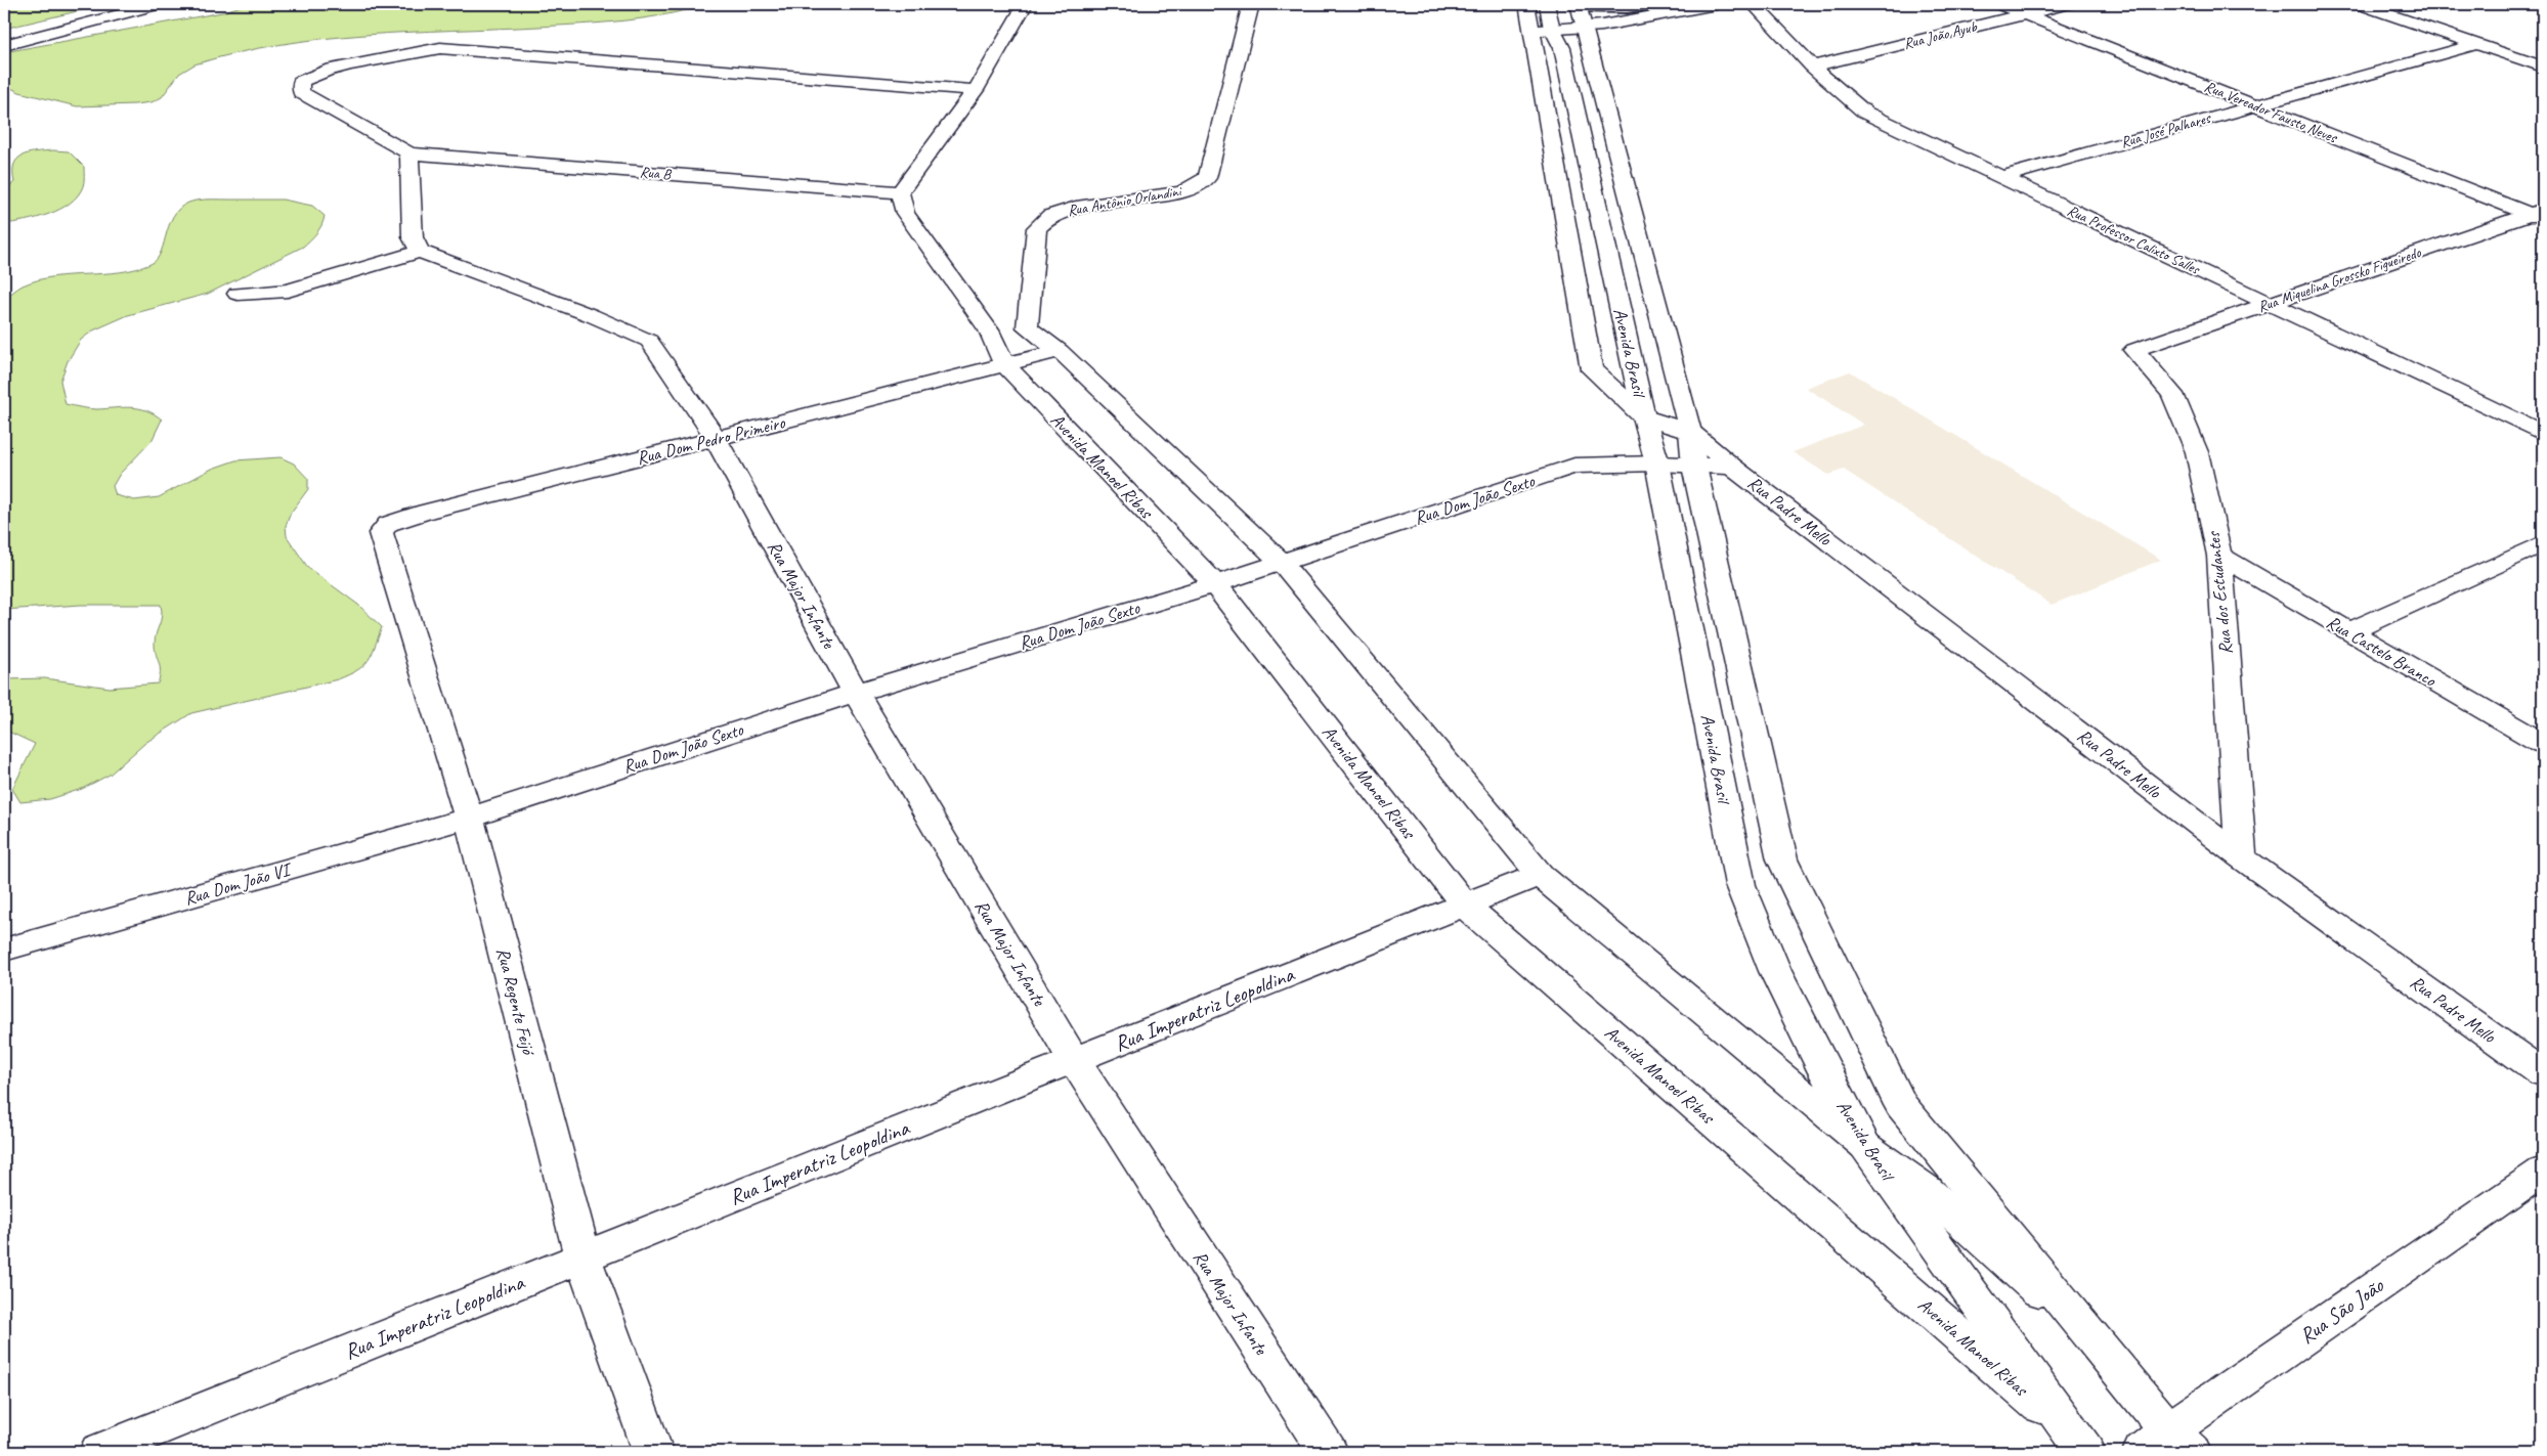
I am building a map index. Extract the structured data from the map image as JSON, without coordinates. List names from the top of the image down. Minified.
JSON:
{"streets":{"main road":["Rua João Ayub","Rua Vereador Fausto Neves","Rua José Palhares","Rua B","Rua Antônio Orlandini","Rua Professor Calixto Salles","Rua Miquelina Grossko Figueiredo","Avenida Brasil","Rua Dom Pedro Primeiro","Avenida Manoel Ribas","Rua Dom João Sexto","Rua Padre Mello","Rua dos Estudantes","Rua Major Infante","Rua Castelo Branco","Rua Dom João VI","Rua Regente Feijó","Rua Imperatriz Leopoldina","Rua São João"]},"crossings":[["Rua João Ayub","Rua Vereador Fausto Neves"],["Rua João Ayub","Rua Professor Calixto Salles"],["Rua Vereador Fausto Neves","Rua José Palhares"],["Rua Vereador Fausto Neves","Rua Miquelina Grossko Figueiredo"],["Rua José Palhares","Rua Professor Calixto Salles"],["Rua B","Avenida Manoel Ribas"],["Rua Professor Calixto Salles","Rua Miquelina Grossko Figueiredo"],["Rua Miquelina Grossko Figueiredo","Rua dos Estudantes"],["Avenida Brasil","Avenida Manoel Ribas"],["Avenida Brasil","Rua Dom João Sexto"],["Avenida Brasil","Rua Padre Mello"],["Rua Dom Pedro Primeiro","Avenida Manoel Ribas"],["Rua Dom Pedro Primeiro","Rua Major Infante"],["Rua Dom Pedro Primeiro","Rua Regente Feijó"],["Avenida Manoel Ribas","Rua Dom João Sexto"],["Avenida Manoel Ribas","Rua Imperatriz Leopoldina"],["Rua Dom João Sexto","Rua Padre Mello"],["Rua Dom João Sexto","Rua Major Infante"],["Rua Dom João Sexto","Rua Dom João VI"],["Rua Dom João Sexto","Rua Regente Feijó"],["Rua Padre Mello","Rua dos Estudantes"],["Rua dos Estudantes","Rua Castelo Branco"],["Rua Major Infante","Rua Imperatriz Leopoldina"],["Rua Dom João VI","Rua Regente Feijó"],["Rua Regente Feijó","Rua Imperatriz Leopoldina"]]}
